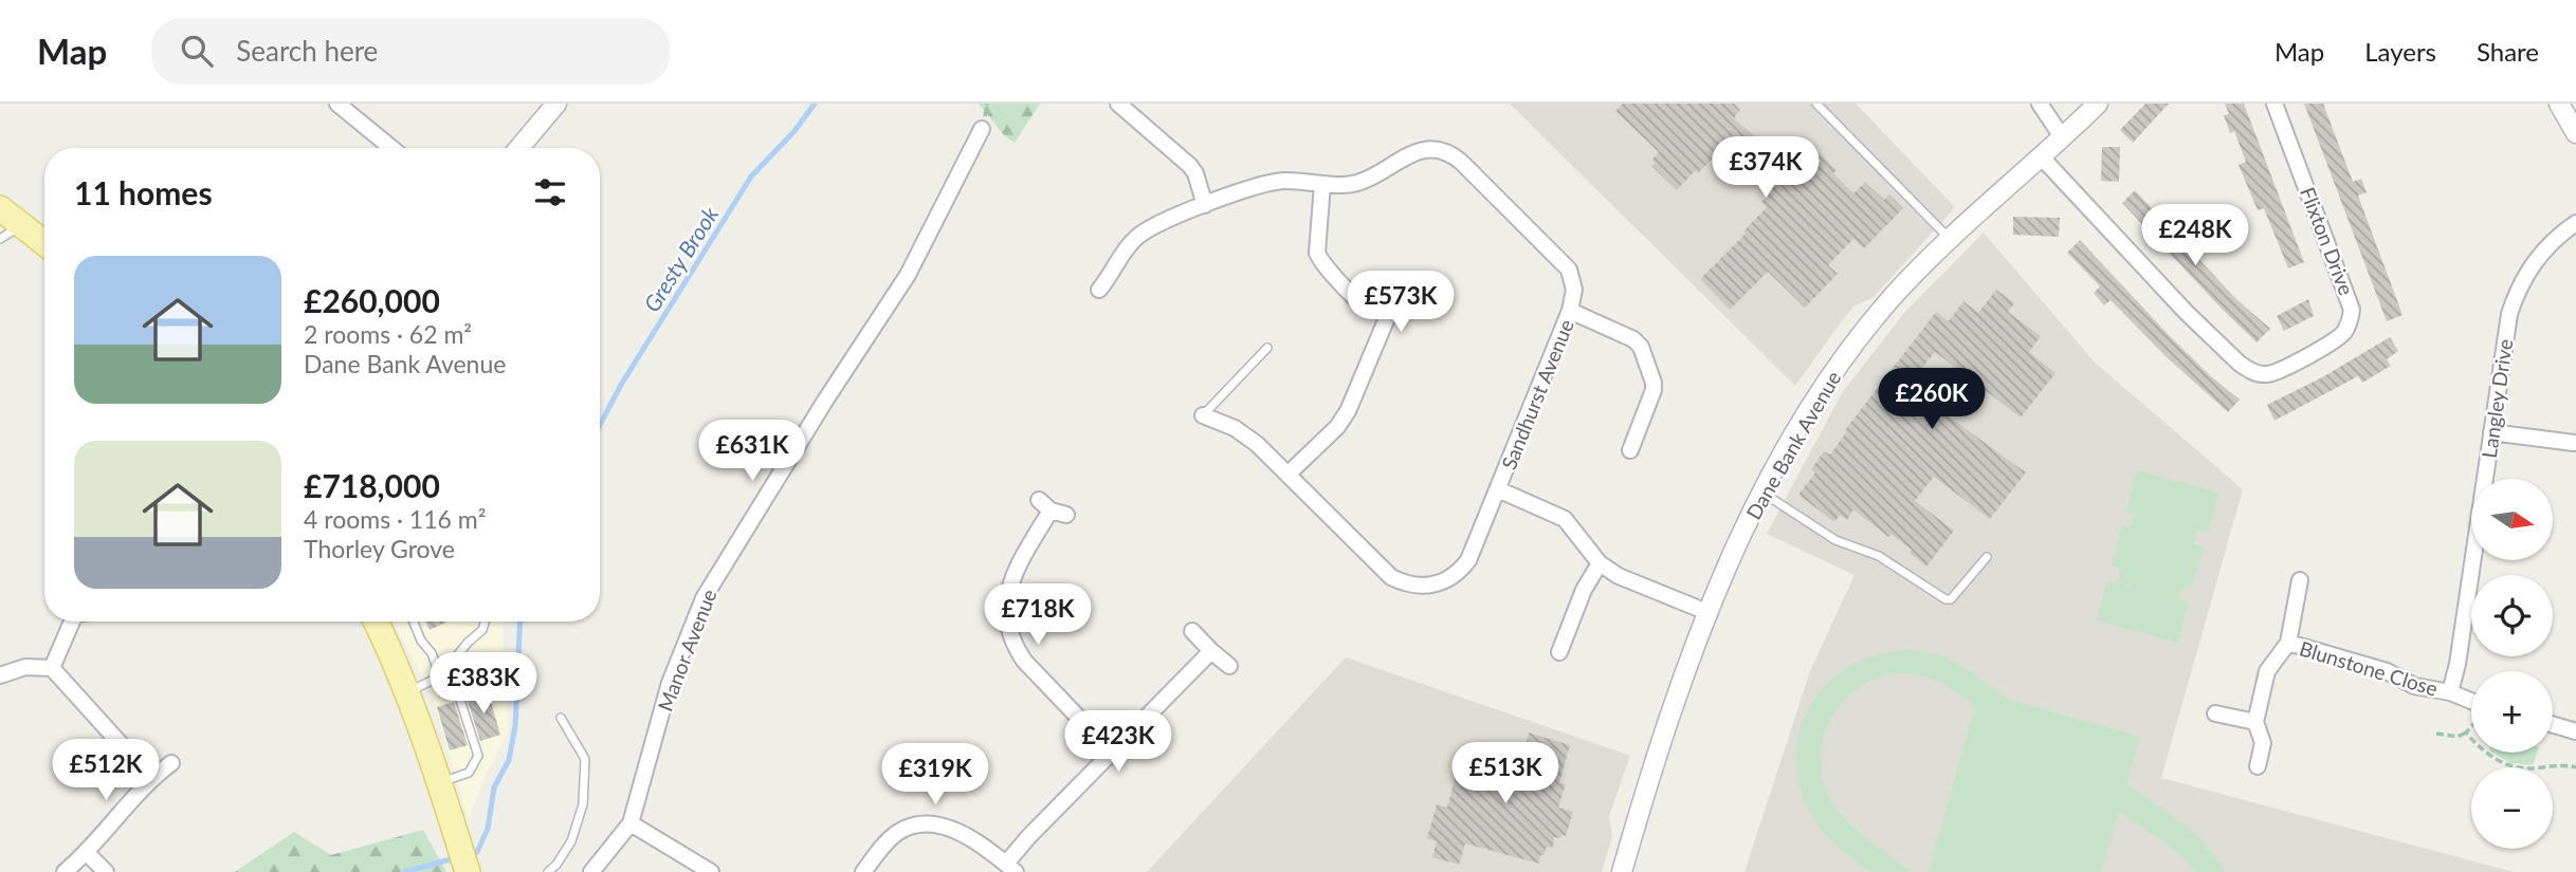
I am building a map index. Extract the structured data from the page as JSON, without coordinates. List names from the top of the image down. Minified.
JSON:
{"streets":{"street":["Flixton Drive","Sandhurst Avenue","Langley Drive","Dane Bank Avenue","Manor Avenue","Blunstone Close"]},"crossings":[["Flixton Drive","Dane Bank Avenue"],["Langley Drive","Blunstone Close"]],"water":["Gresty Brook"],"north":"right","page":{"header":"Map","search":"Search here","nav":["Map","Layers","Share"],"price":["£374K","£248K","£573K","£260K","£631K","£718K","£383K","£423K","£512K","£513K","£319K"],"heading":"11 homes","list":[{"name":"£260,000","note":"2 rooms · 62 m² · Dane Bank Avenue"},{"name":"£718,000","note":"4 rooms · 116 m² · Thorley Grove"}],"map_buttons":["+","−"]}}
